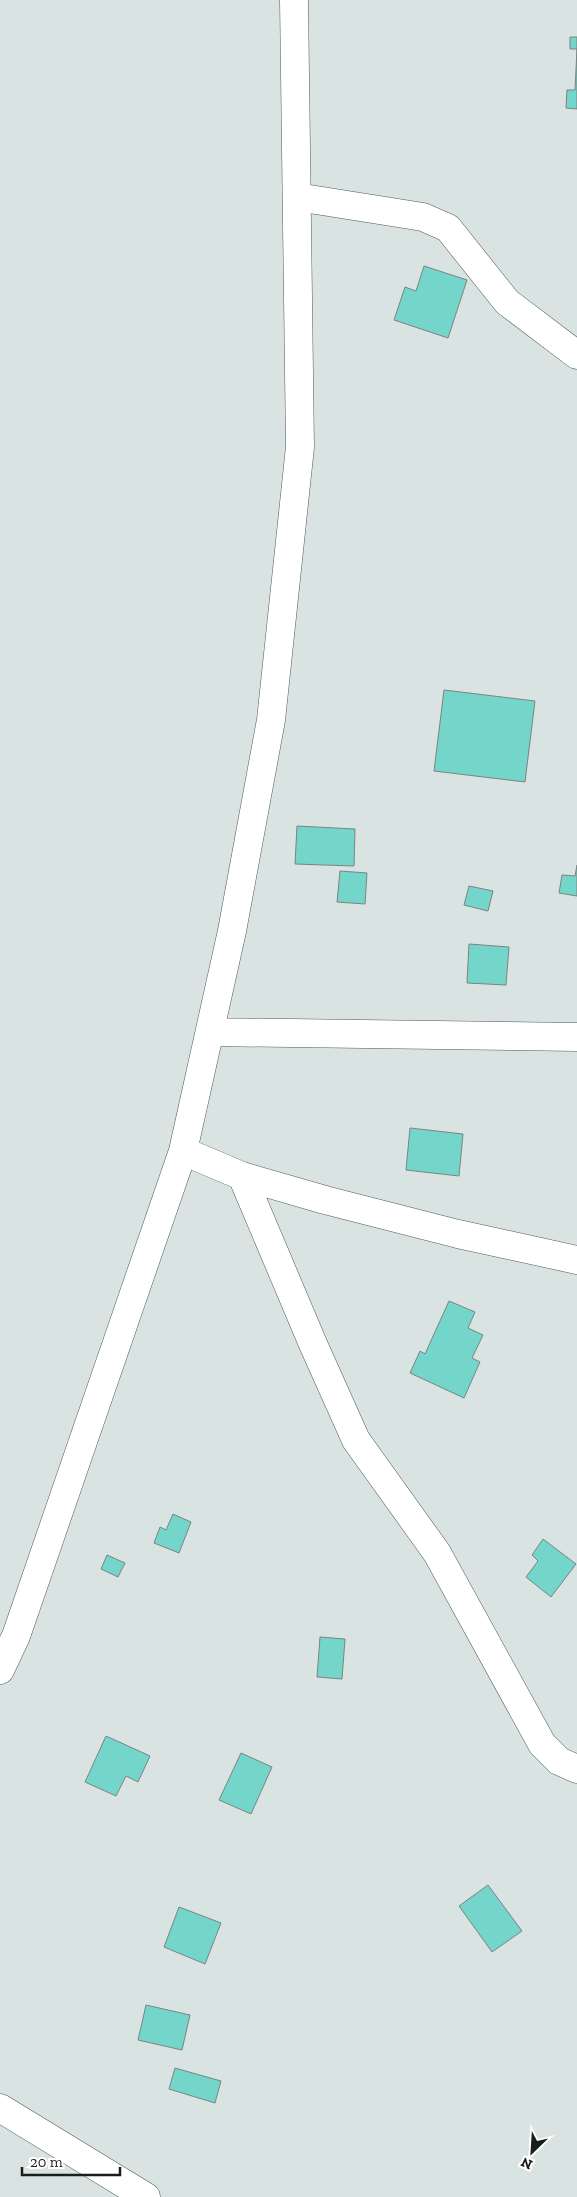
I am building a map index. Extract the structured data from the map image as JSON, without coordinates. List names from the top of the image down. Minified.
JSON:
{"scale_bar":"20 m","north":"bottom left"}
